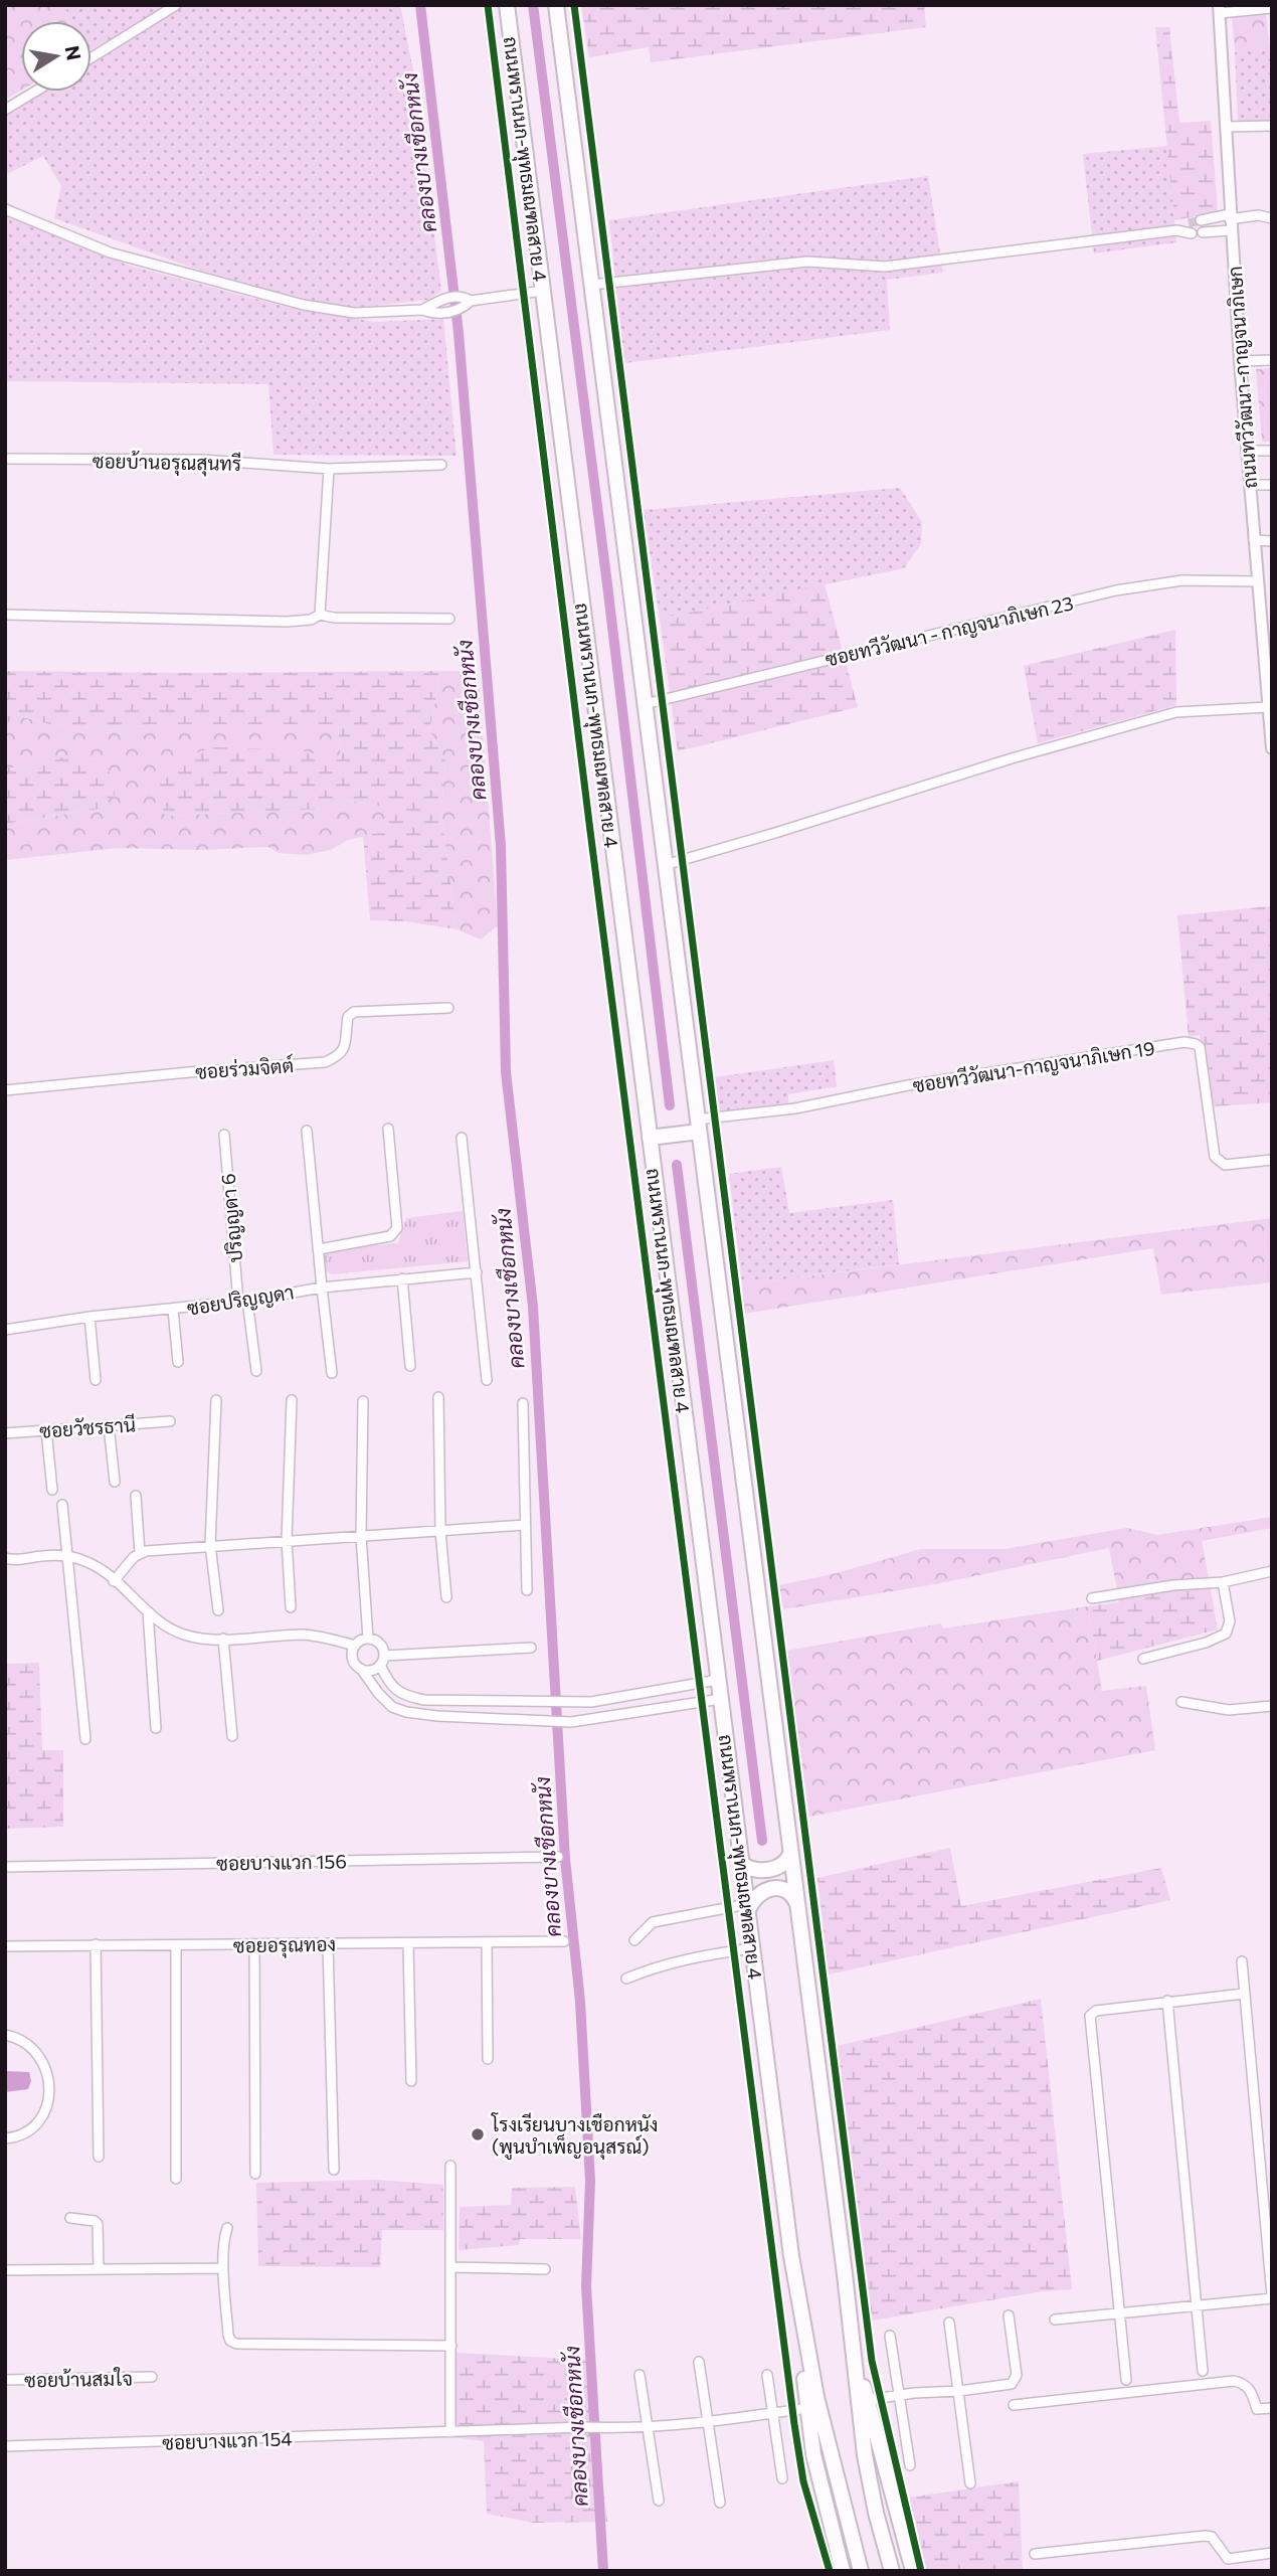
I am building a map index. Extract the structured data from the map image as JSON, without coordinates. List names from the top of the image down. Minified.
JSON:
{"streets":{"main road":["ถนนพรานนก-พุทธมณฑลสาย 4"],"street":["ถนนทวีวัฒนา-กาญจนาภิเษก","ซอยบ้านอรุณสุนทรี","ซอยทวีวัฒนา - กาญจนาภิเษก 23","ซอยทวีวัฒนา-กาญจนาภิเษก 19","ซอยร่วมจิตต์","ปริญญดา 6","ซอยปริญญดา","ซอยวัชรธานี","ซอยบางแวก 156","ซอยอรุณทอง","ซอยบ้านสมใจ","ซอยบางแวก 154"]},"crossings":[["ถนนทวีวัฒนา-กาญจนาภิเษก","ซอยทวีวัฒนา - กาญจนาภิเษก 23"],["ปริญญดา 6","ซอยปริญญดา"]],"water":["คลองบางเชือกหนัง"],"places":["โรงเรียนบางเชือกหนัง (พูนบำเพ็ญอนุสรณ์)"],"north":"right"}
